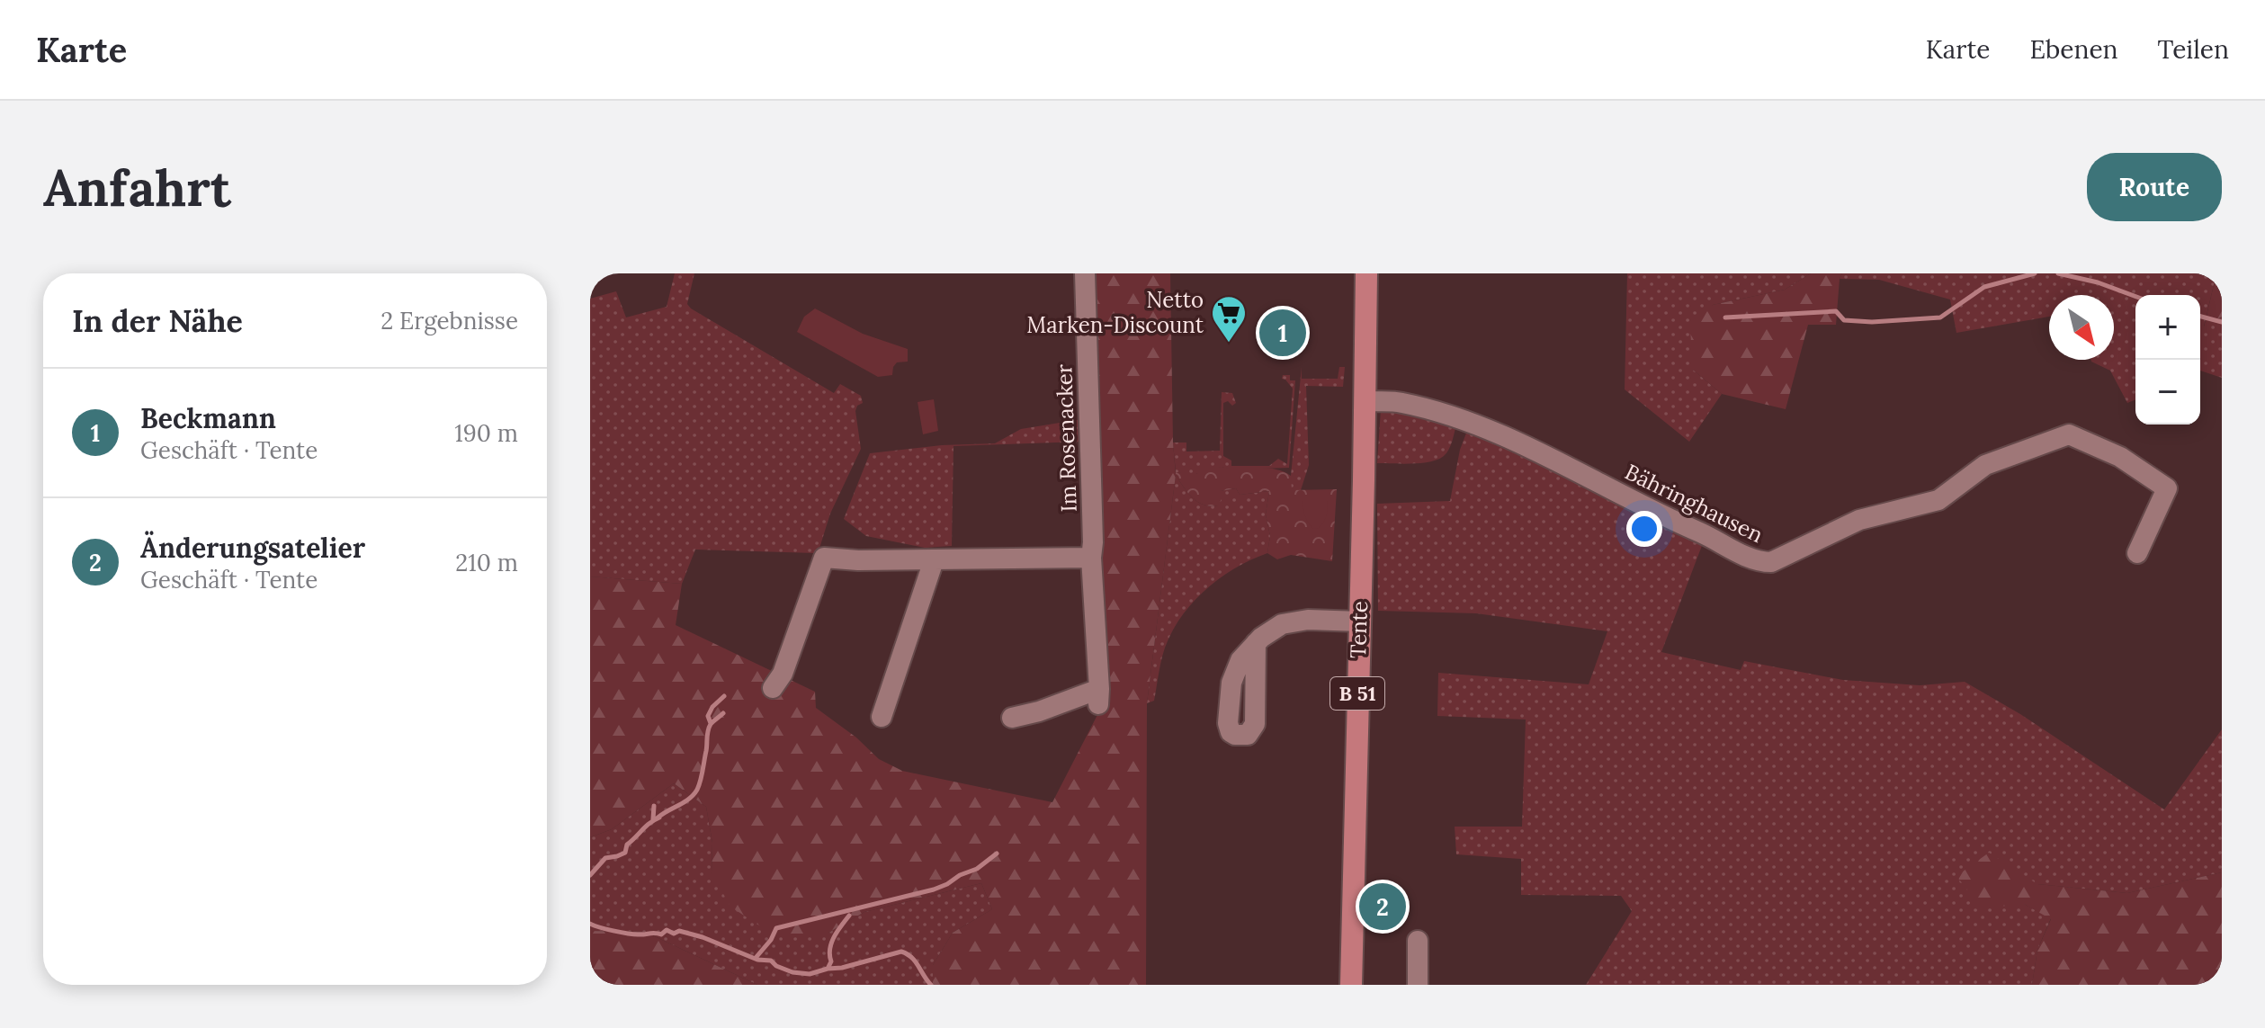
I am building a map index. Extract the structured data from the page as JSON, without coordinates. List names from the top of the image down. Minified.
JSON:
{"streets":{"main road":["Tente","B 51"],"street":["Im Rosenacker","Bähringhausen"]},"crossings":[["Bähringhausen","Tente"]],"places":{"supermarket":["Netto Marken-Discount"]},"north":"bottom right","page":{"header":"Karte","nav":["Karte","Ebenen","Teilen"],"buttons":"Route","title":"Anfahrt","heading":["In der Nähe","2 Ergebnisse"],"map_buttons":["+","−"],"pins":["1","2"],"list":[{"mark":"1","name":"Beckmann","note":"Geschäft · Tente","value":"190 m"},{"mark":"2","name":"Änderungsatelier","note":"Geschäft · Tente","value":"210 m"}]}}
